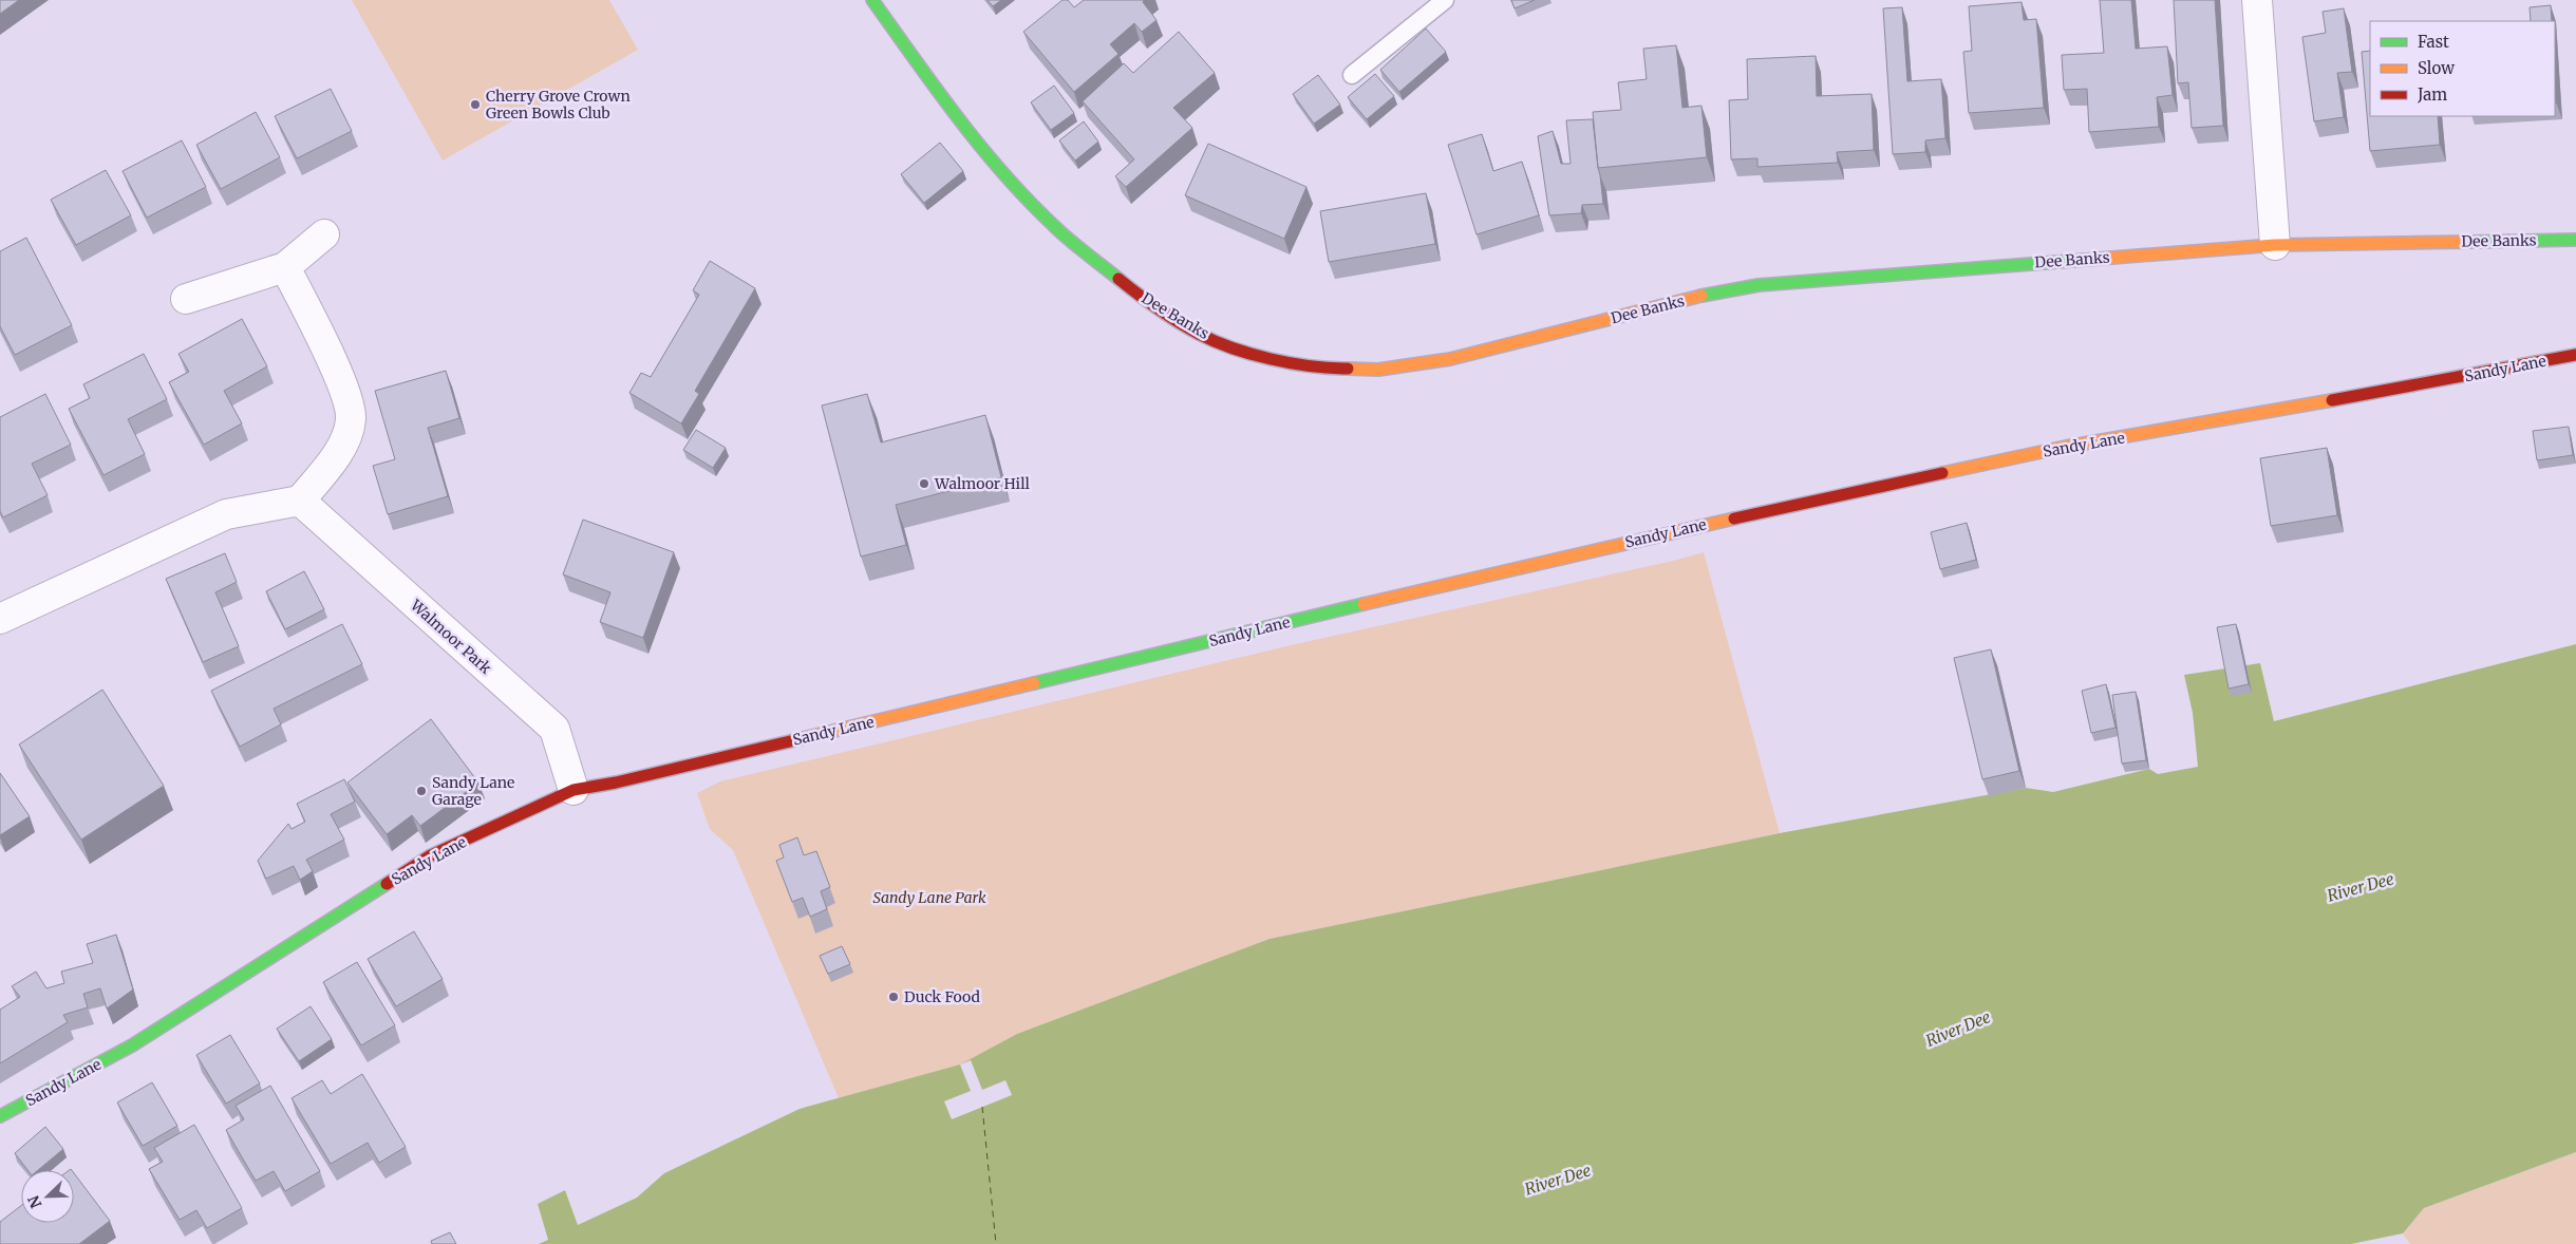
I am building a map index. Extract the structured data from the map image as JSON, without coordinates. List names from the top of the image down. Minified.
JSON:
{"streets":{"main road":["Dee Banks","Sandy Lane"],"street":["Walmoor Park"]},"crossings":[["Sandy Lane","Walmoor Park"]],"water":["River Dee"],"parks":["Sandy Lane Park"],"places":["Cherry Grove Crown Green Bowls Club","Walmoor Hill","Sandy Lane Garage","Duck Food"],"legend":["Fast","Slow","Jam"],"north":"bottom left"}
